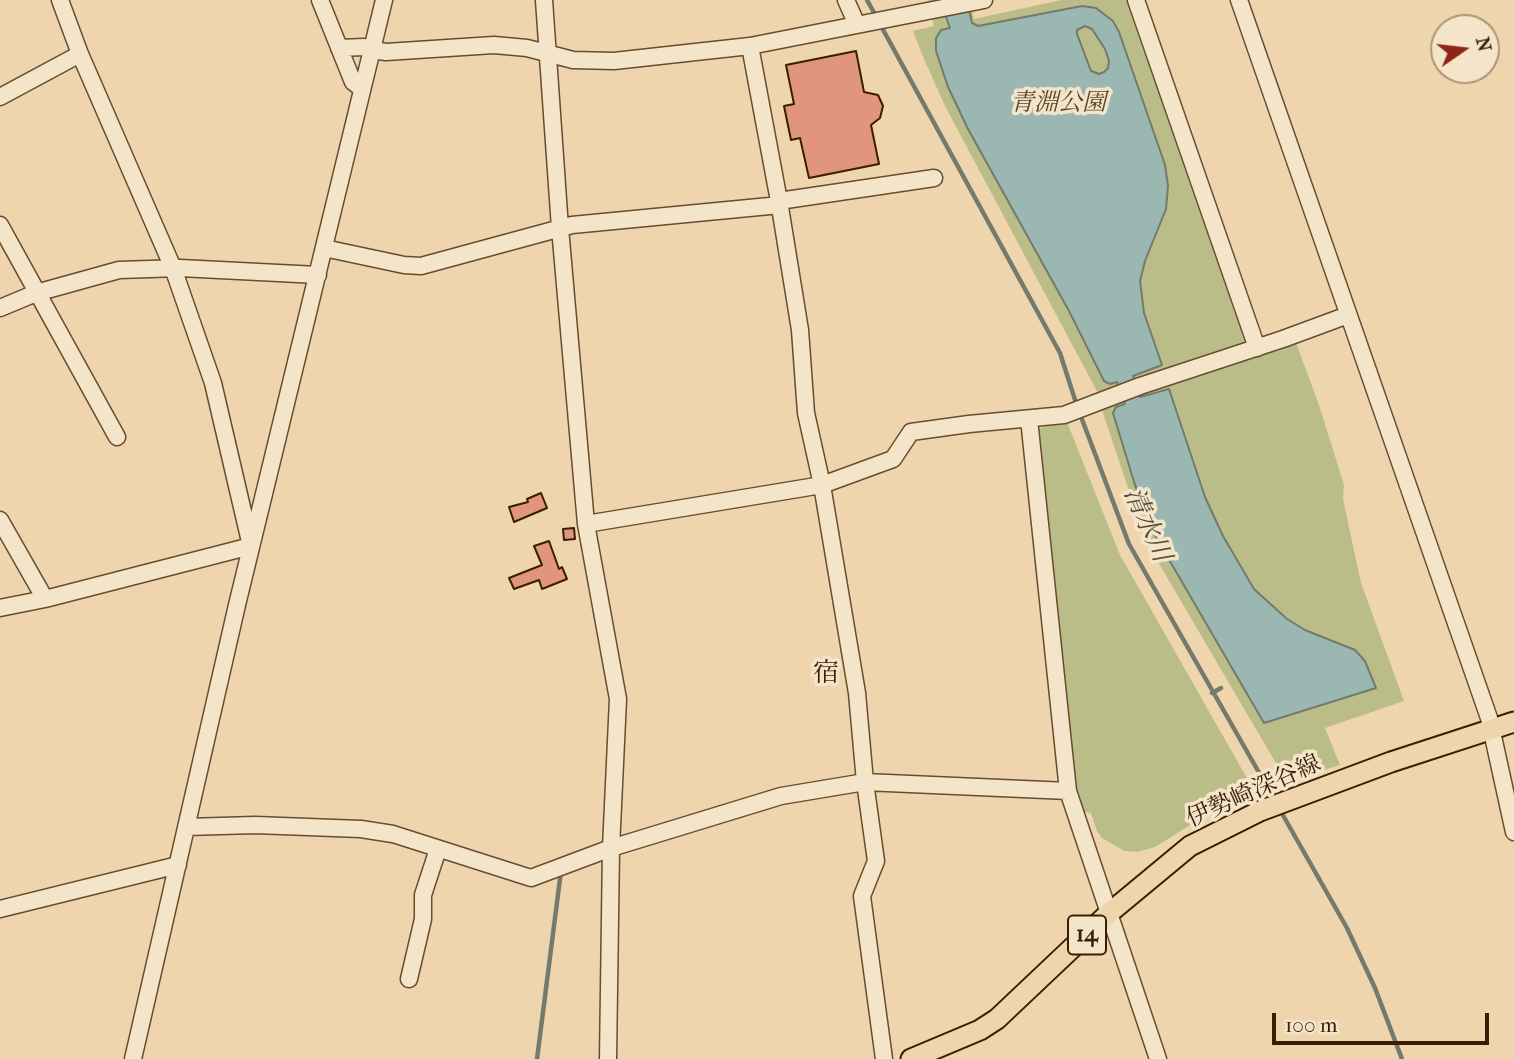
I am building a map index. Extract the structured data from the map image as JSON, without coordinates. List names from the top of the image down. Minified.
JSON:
{"streets":{"main road":["伊勢崎深谷線","14"]},"districts":["宿"],"water":["清水川"],"parks":["青淵公園"],"scale_bar":"100 m","north":"right"}
